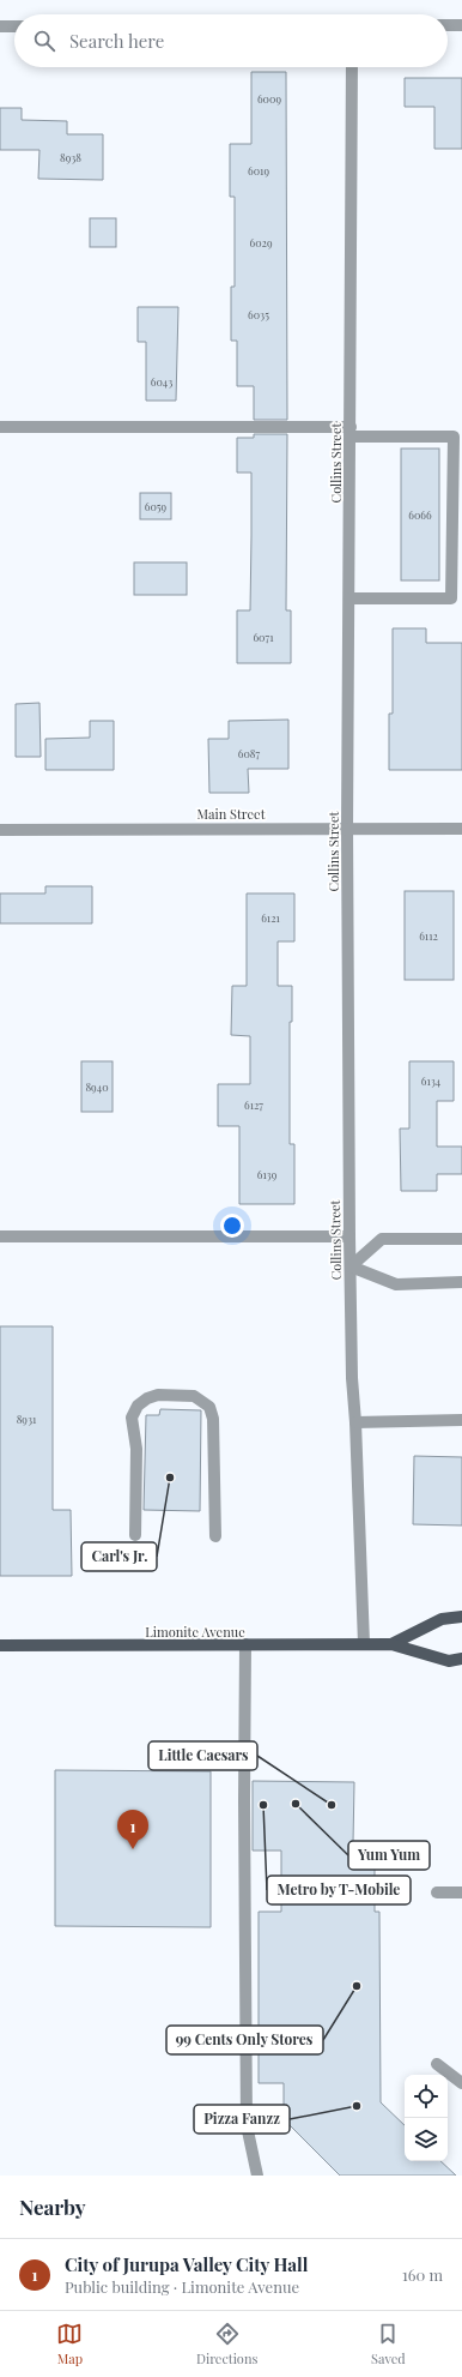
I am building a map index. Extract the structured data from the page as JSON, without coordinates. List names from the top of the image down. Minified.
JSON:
{"streets":{"main road":["Limonite Avenue"],"street":["Collins Street","Main Street"]},"crossings":[["Collins Street","Main Street"],["Collins Street","Limonite Avenue"]],"places":["Carl's Jr.","Yum Yum","Metro by T-Mobile","Little Caesars","99 Cents Only Stores","Pizza Fanzz"],"house_numbers":["6009","8938","6019","6029","6035","6043","6059","6066","6071","6087","6121","6112","6134","8940","6127","6139","8931"],"page":{"search":"Search here","pins":"1","heading":"Nearby","list":[{"mark":"1","name":"City of Jurupa Valley City Hall","note":"Public building · Limonite Avenue","value":"160 m"}],"nav":["Map","Directions","Saved"]}}
